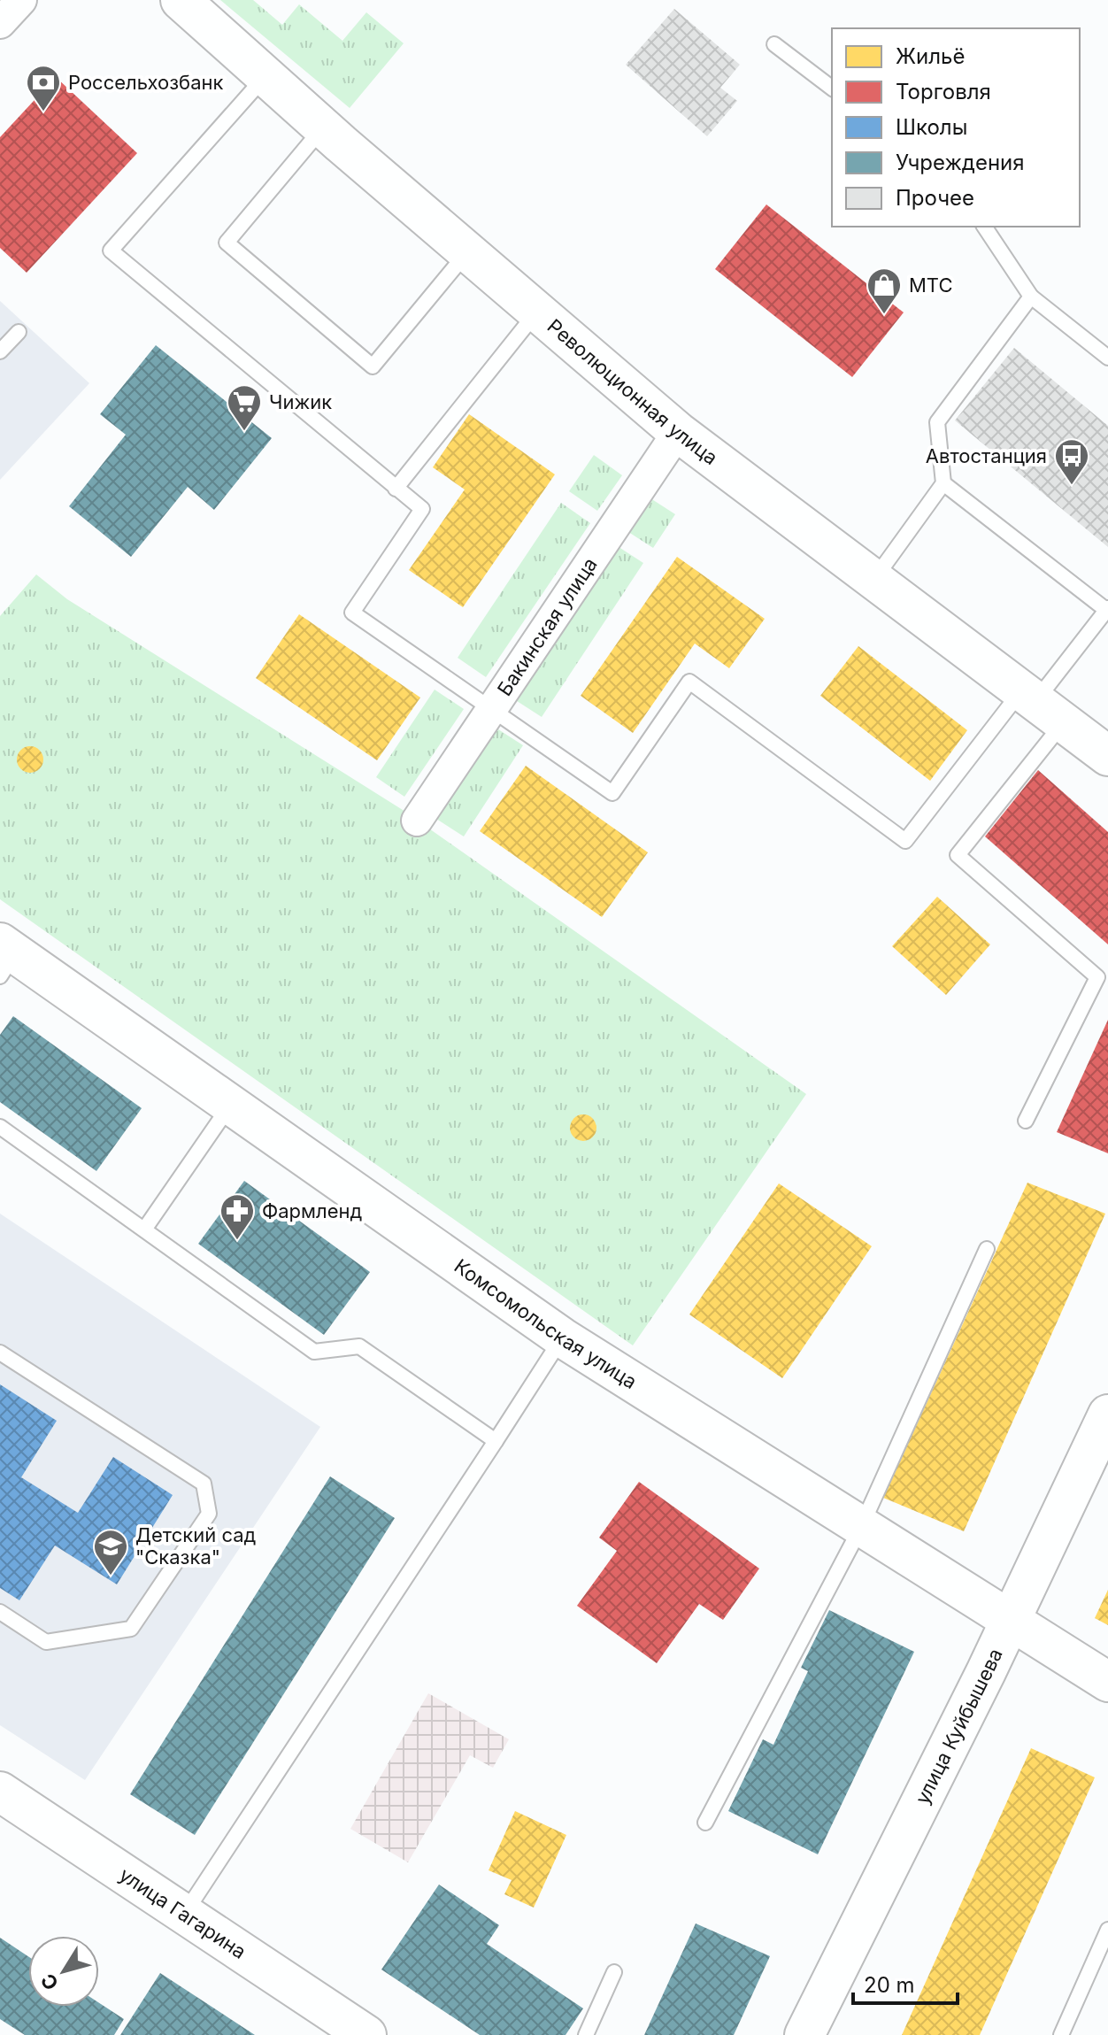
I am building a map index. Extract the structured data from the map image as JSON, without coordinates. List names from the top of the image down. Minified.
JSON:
{"streets":{"main road":["Революционная улица","Комсомольская улица","улица Куйбышева","улица Гагарина"],"street":["Бакинская улица"]},"crossings":[["Революционная улица","Бакинская улица"],["Комсомольская улица","улица Куйбышева"]],"places":{"bank":["Россельхозбанк"],"shop":["МТС"],"supermarket":["Чижик"],"bus stop":["Автостанция"],"pharmacy":["Фармленд"],"school or university":["Детский сад \"Сказка\""]},"legend":["Жильё","Торговля","Школы","Учреждения","Прочее"],"scale_bar":"20 m","north":"bottom left"}
